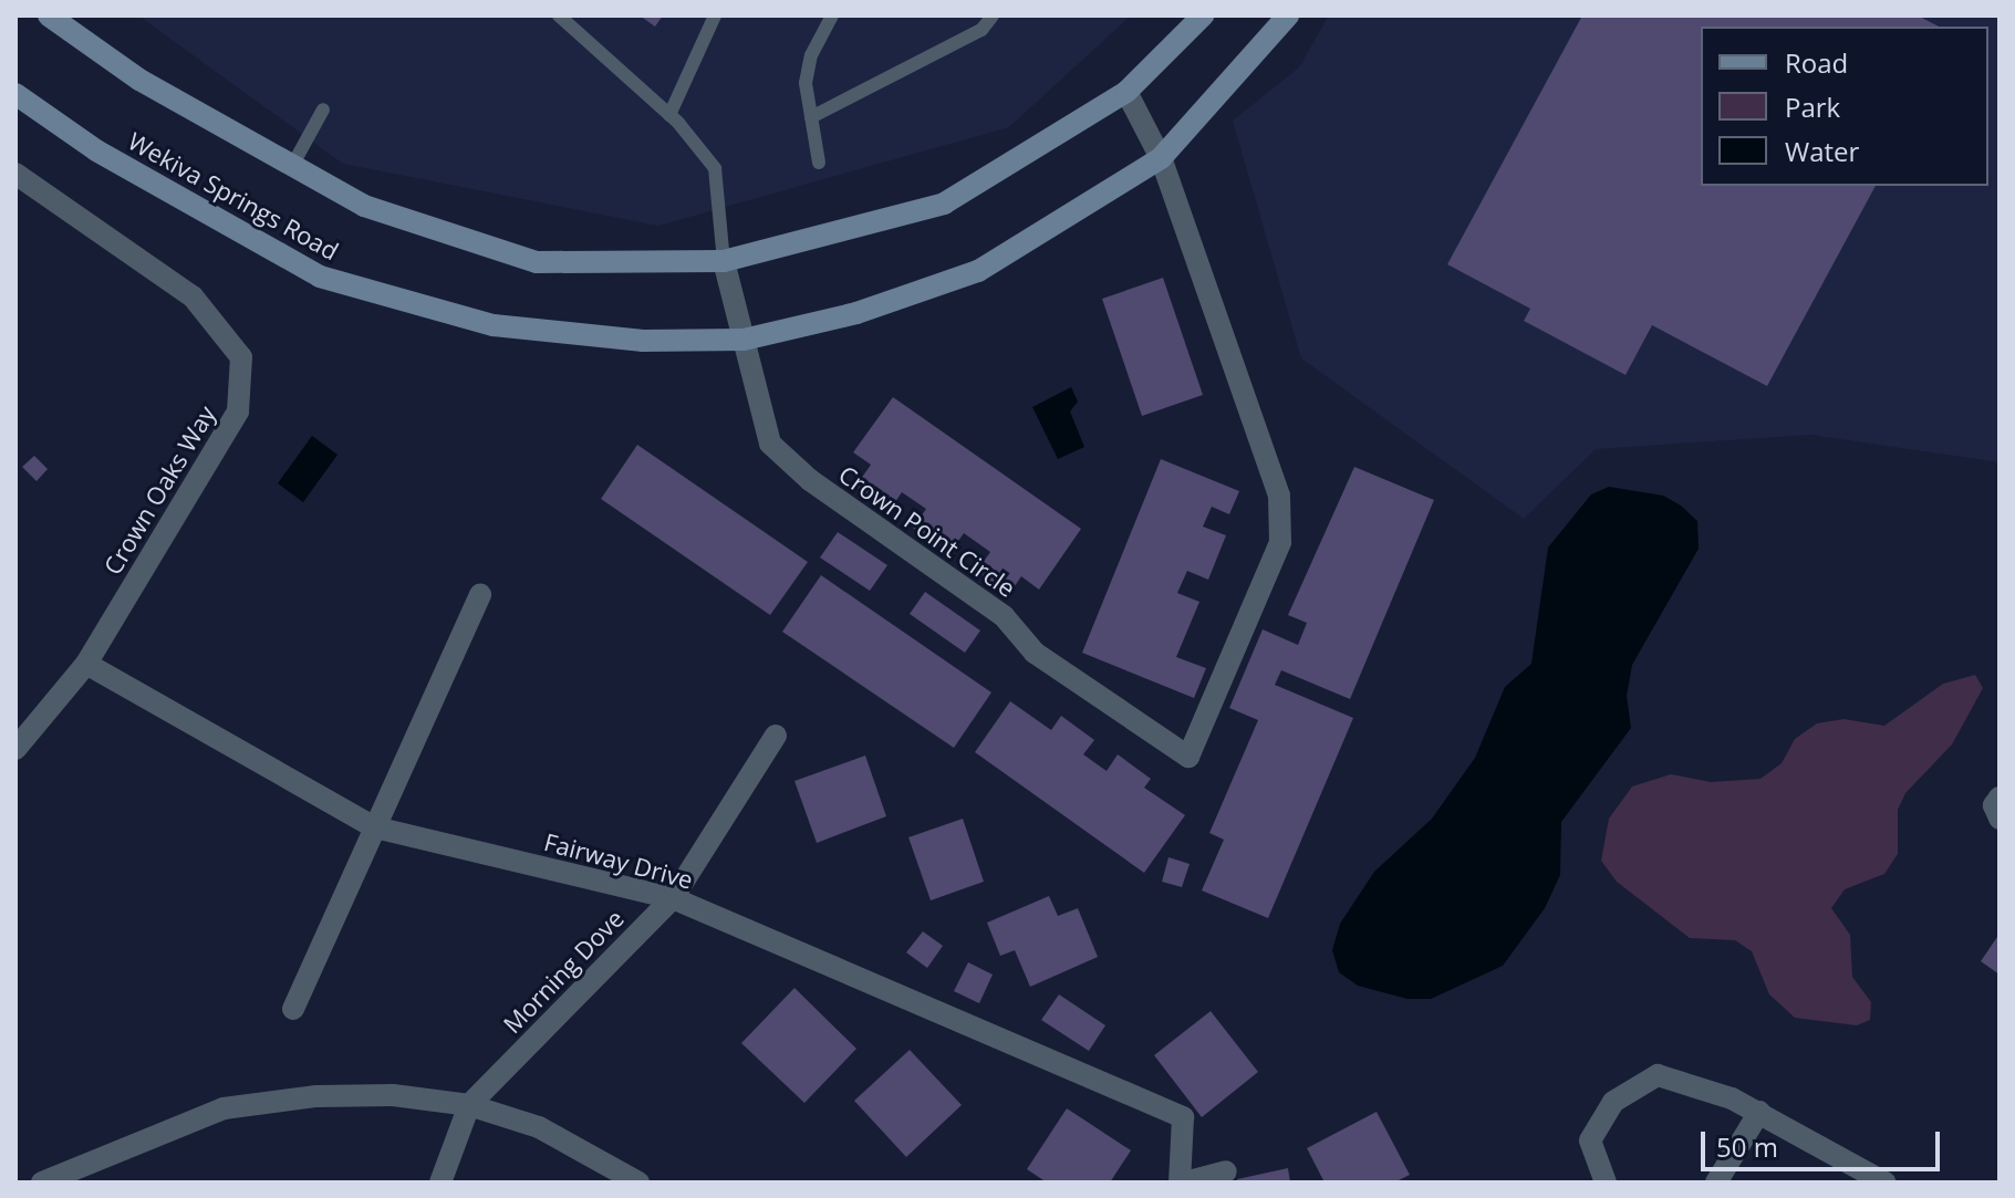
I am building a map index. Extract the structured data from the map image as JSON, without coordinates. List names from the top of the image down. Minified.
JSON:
{"streets":{"main road":["Wekiva Springs Road"],"street":["Crown Oaks Way","Crown Point Circle","Fairway Drive","Morning Dove"]},"crossings":[["Wekiva Springs Road","Crown Point Circle"],["Crown Oaks Way","Fairway Drive"],["Fairway Drive","Morning Dove"]],"legend":["Road","Park","Water"],"scale_bar":"50 m"}
